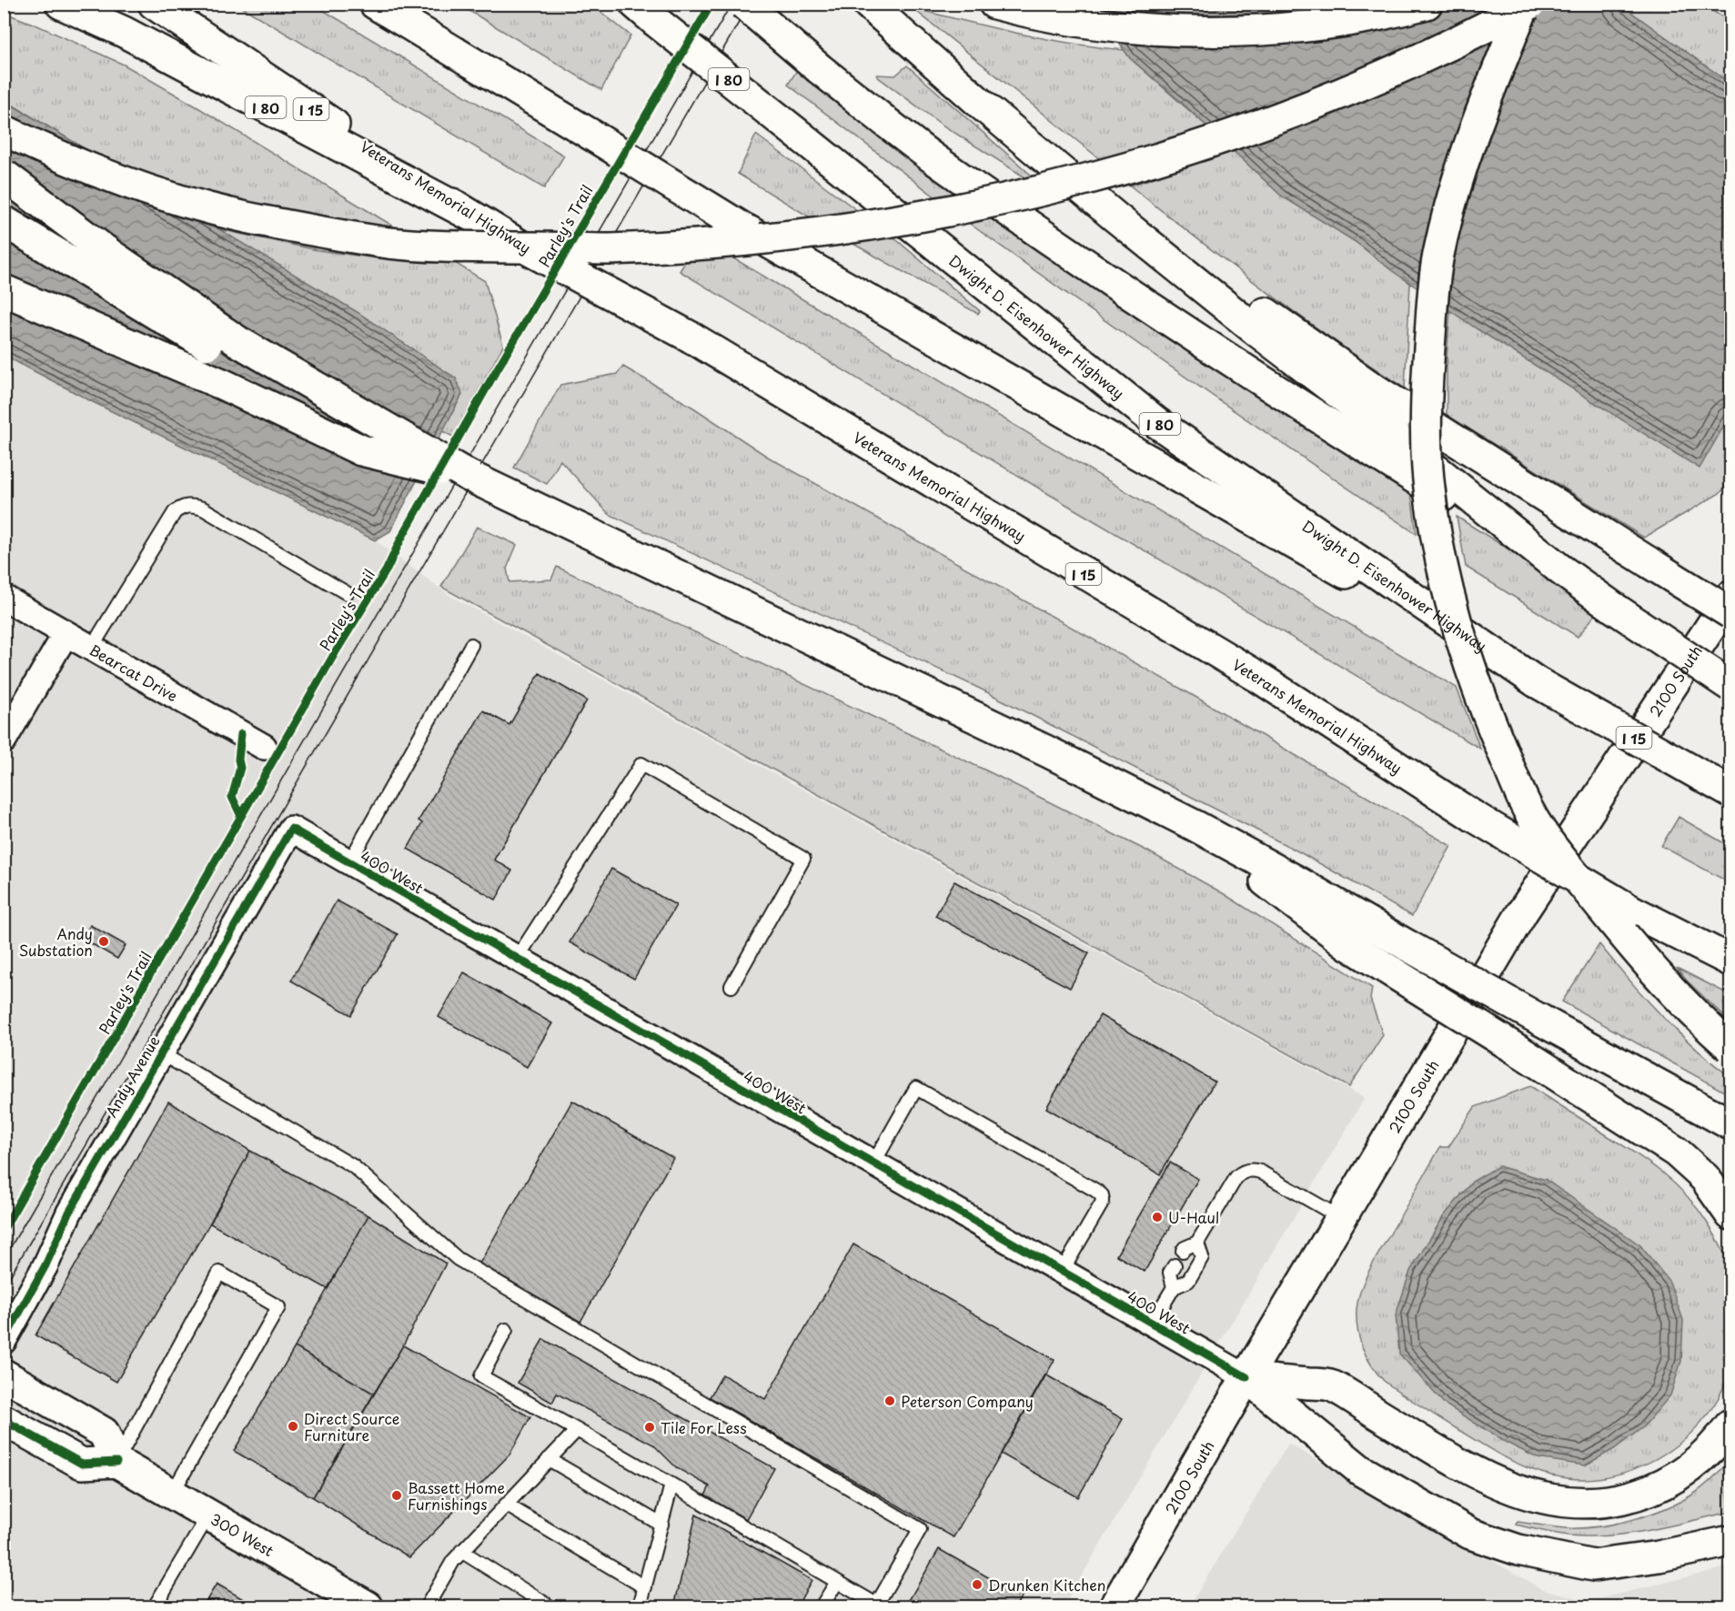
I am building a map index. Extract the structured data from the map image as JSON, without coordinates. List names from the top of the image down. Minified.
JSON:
{"streets":{"main road":["I 80","I 15","Veterans Memorial Highway","Dwight D. Eisenhower Highway","2100 South","300 West"],"street":["Bearcat Drive","400 West","Andy Avenue"],"cycle path":["Parley's Trail"]},"crossings":[["I 80","Veterans Memorial Highway"],["I 15","Dwight D. Eisenhower Highway"],["2100 South","400 West"],["400 West","Andy Avenue"]],"places":["Andy Substation","U-Haul","Peterson Company","Direct Source Furniture","Tile For Less","Bassett Home Furnishings","Drunken Kitchen"]}
